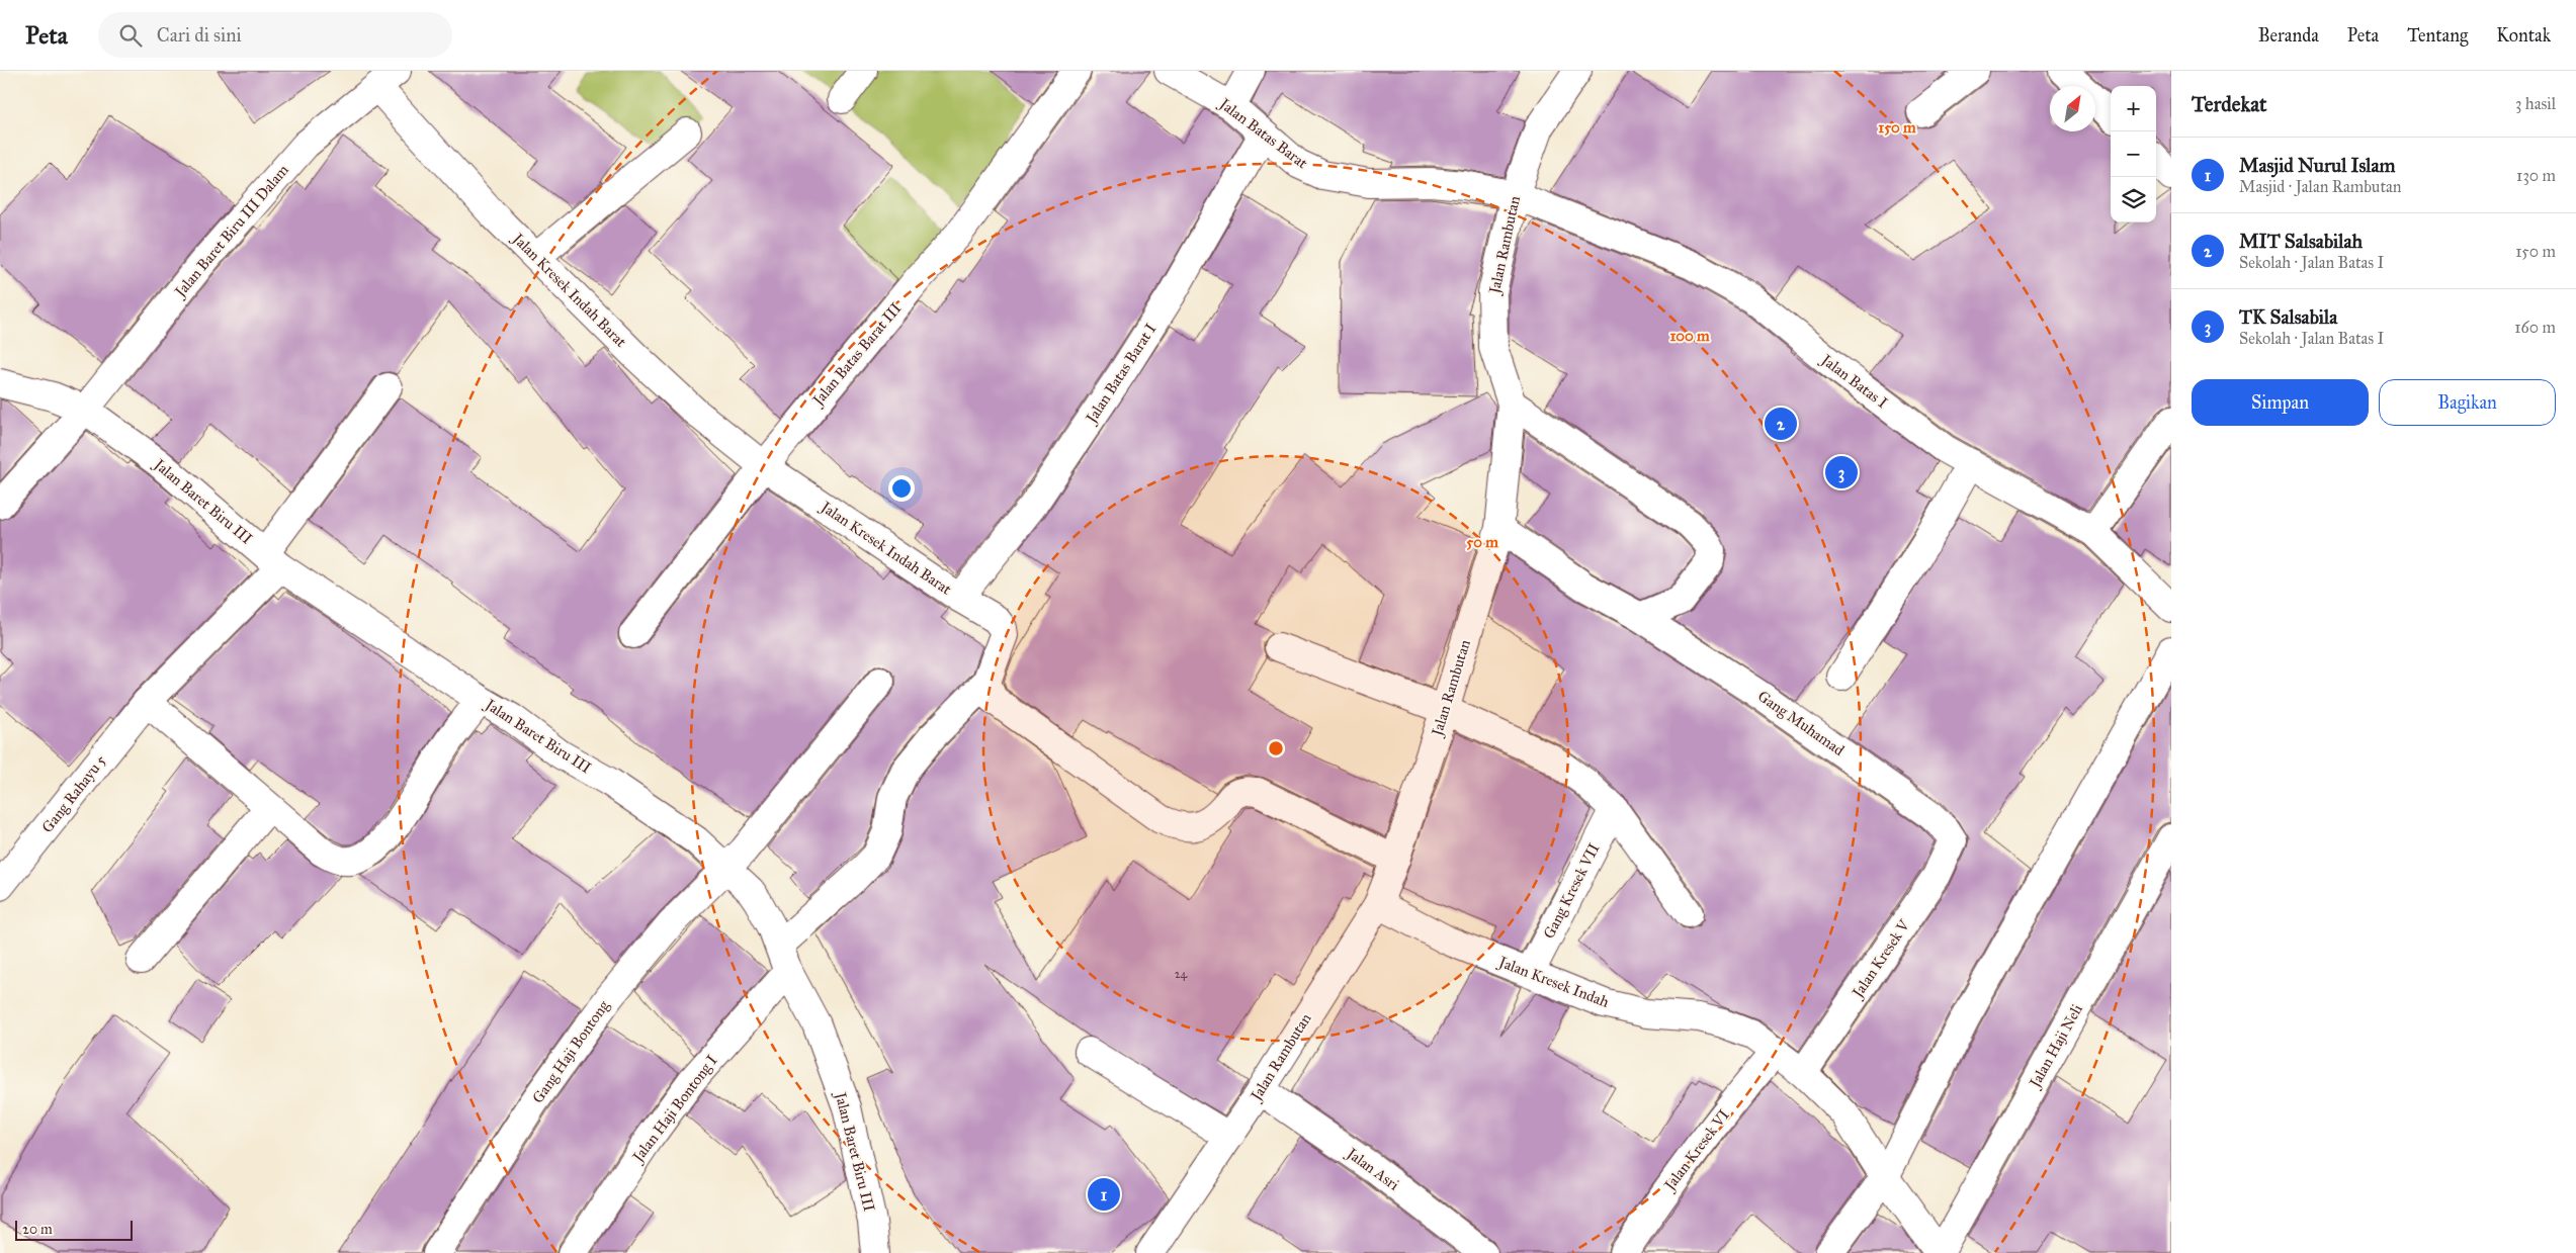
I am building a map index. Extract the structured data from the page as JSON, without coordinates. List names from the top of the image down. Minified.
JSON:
{"streets":{"street":["Jalan Batas Barat","Jalan Baret Biru III Dalam","Jalan Rambutan","Jalan Kresek Indah Barat","Jalan Batas Barat III","Jalan Batas Barat I","Jalan Batas I","Jalan Baret Biru III","Gang Muhamad","Gang Rahayu 5","Gang Kresek VII","Jalan Kresek V","Jalan Kresek Indah","Jalan Haji Neli","Gang Haji Bontong","Jalan Haji Bontong I","Jalan Kresek VI","Jalan Asri"]},"crossings":[["Jalan Batas Barat","Jalan Rambutan"],["Jalan Batas Barat","Jalan Batas Barat I"],["Jalan Batas Barat","Jalan Batas I"],["Jalan Baret Biru III Dalam","Jalan Kresek Indah Barat"],["Jalan Baret Biru III Dalam","Jalan Baret Biru III"],["Jalan Rambutan","Jalan Batas I"],["Jalan Rambutan","Gang Muhamad"],["Jalan Rambutan","Jalan Kresek Indah"],["Jalan Rambutan","Jalan Asri"],["Jalan Kresek Indah Barat","Jalan Batas Barat III"],["Jalan Kresek Indah Barat","Jalan Batas Barat I"],["Jalan Baret Biru III","Gang Rahayu 5"],["Jalan Baret Biru III","Gang Haji Bontong"],["Jalan Baret Biru III","Jalan Haji Bontong I"],["Gang Muhamad","Jalan Kresek V"],["Gang Kresek VII","Jalan Kresek Indah"],["Jalan Kresek V","Jalan Kresek Indah"],["Jalan Kresek Indah","Jalan Haji Neli"],["Jalan Kresek Indah","Jalan Kresek VI"]],"house_numbers":["24"],"scale_bar":"20 m","north":"top right","page":{"header":"Peta","search":"Cari di sini","nav":["Beranda","Peta","Tentang","Kontak"],"heading":["Terdekat","3 hasil"],"map_buttons":["+","−"],"list":[{"mark":"1","name":"Masjid Nurul Islam","note":"Masjid · Jalan Rambutan","value":"130 m"},{"mark":"2","name":"MIT Salsabilah","note":"Sekolah · Jalan Batas I","value":"150 m"},{"mark":"3","name":"TK Salsabila","note":"Sekolah · Jalan Batas I","value":"160 m"}],"buttons":["Simpan","Bagikan"],"pins":["2","3","1"],"scale":"20 m"},"rings":["150 m","100 m","50 m"]}
